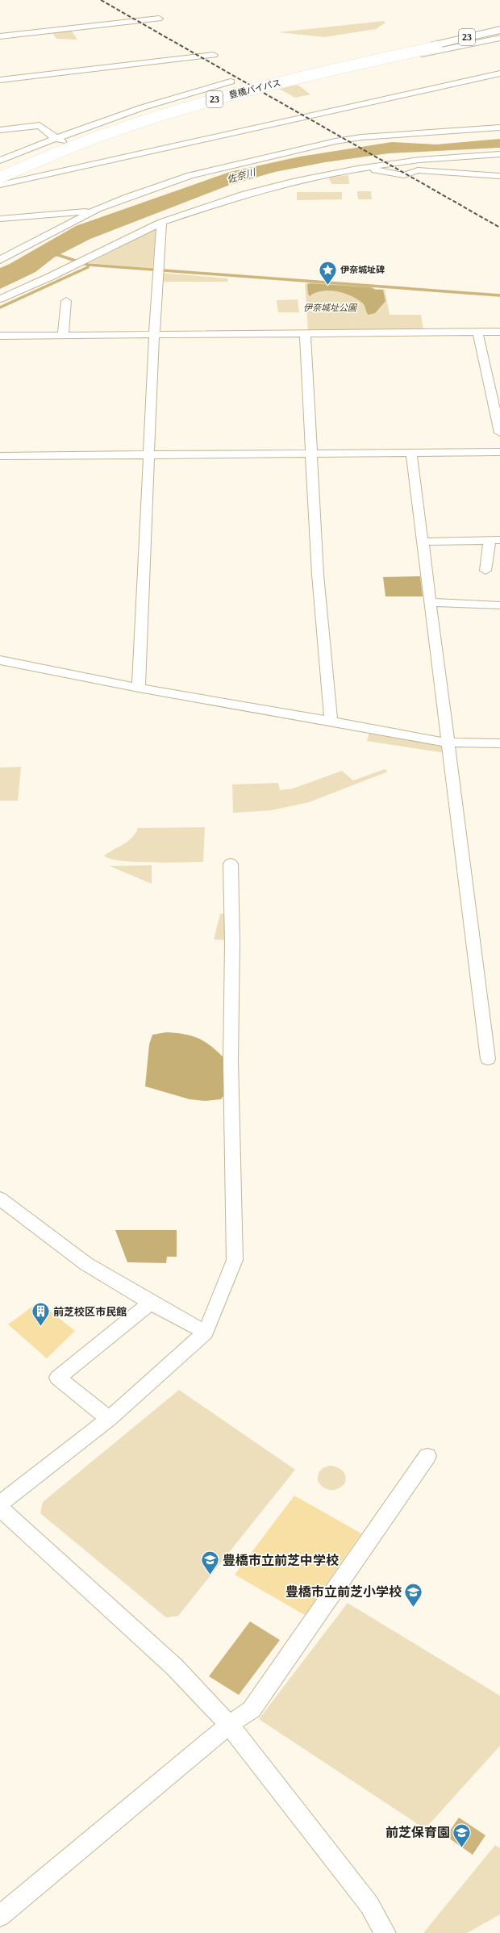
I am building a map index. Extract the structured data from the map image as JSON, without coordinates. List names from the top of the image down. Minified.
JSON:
{"streets":{"highway":["23","豊橋バイパス"]},"water":["佐奈川"],"parks":["伊奈城址公園"],"places":{"place":["伊奈城址碑"],"building":["前芝校区市民館"],"school or university":["豊橋市立前芝中学校","豊橋市立前芝小学校","前芝保育園"]}}
